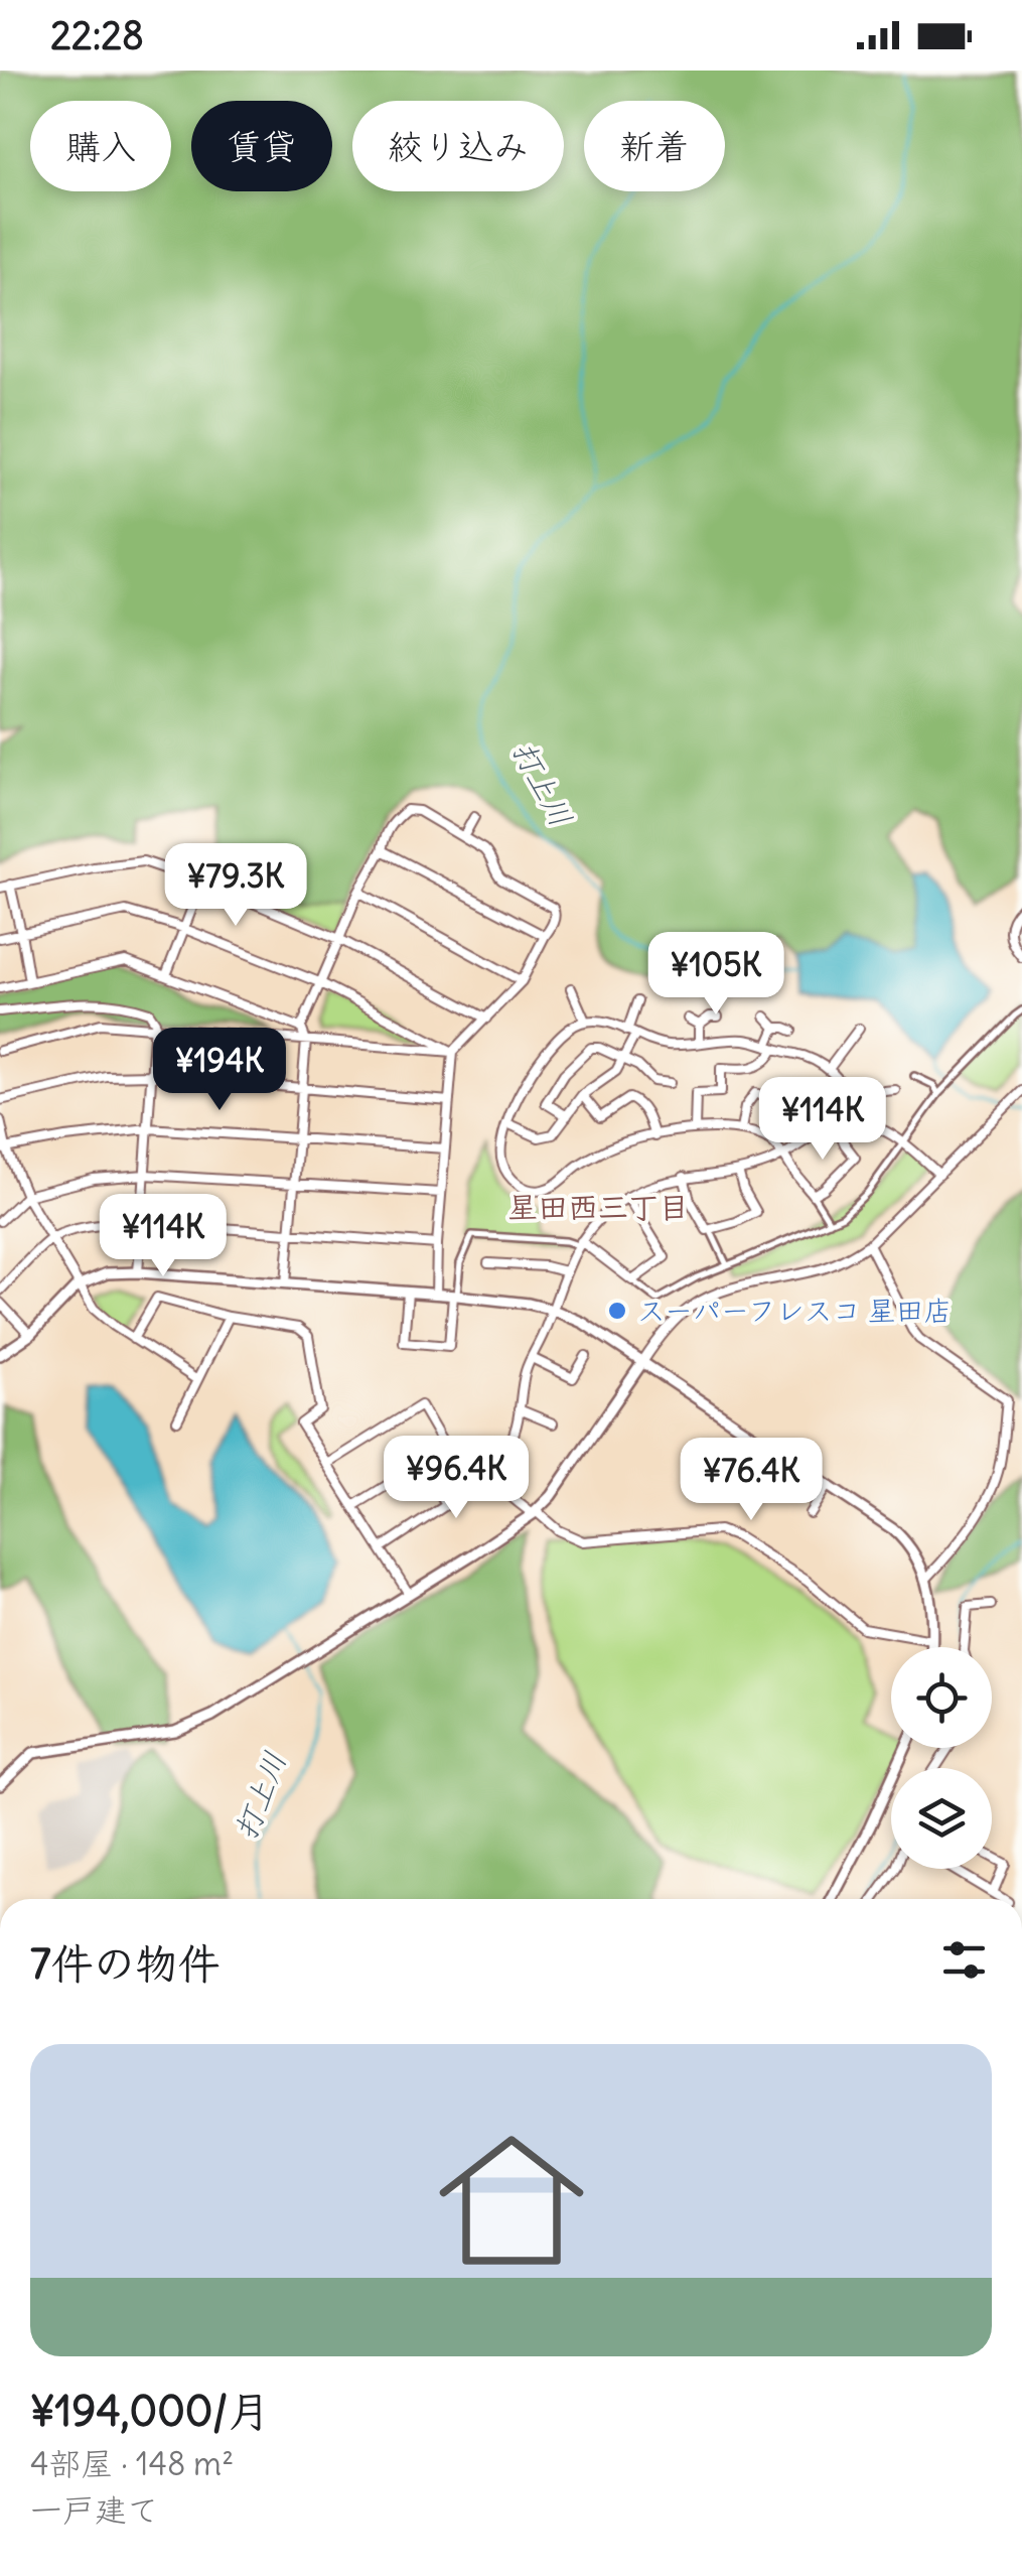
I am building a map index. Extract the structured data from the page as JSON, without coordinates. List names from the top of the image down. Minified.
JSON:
{"districts":["星田西三丁目"],"water":["打上川"],"places":["スーパーフレスコ 星田店"],"page":{"status":"22:28","chip":["購入","賃貸","絞り込み","新着"],"price":["¥79.3K","¥105K","¥194K","¥114K","¥114K","¥96.4K","¥76.4K"],"heading":"7件の物件","list":[{"name":"¥194,000/月","note":"4部屋 · 148 m² · 一戸建て"}]}}
